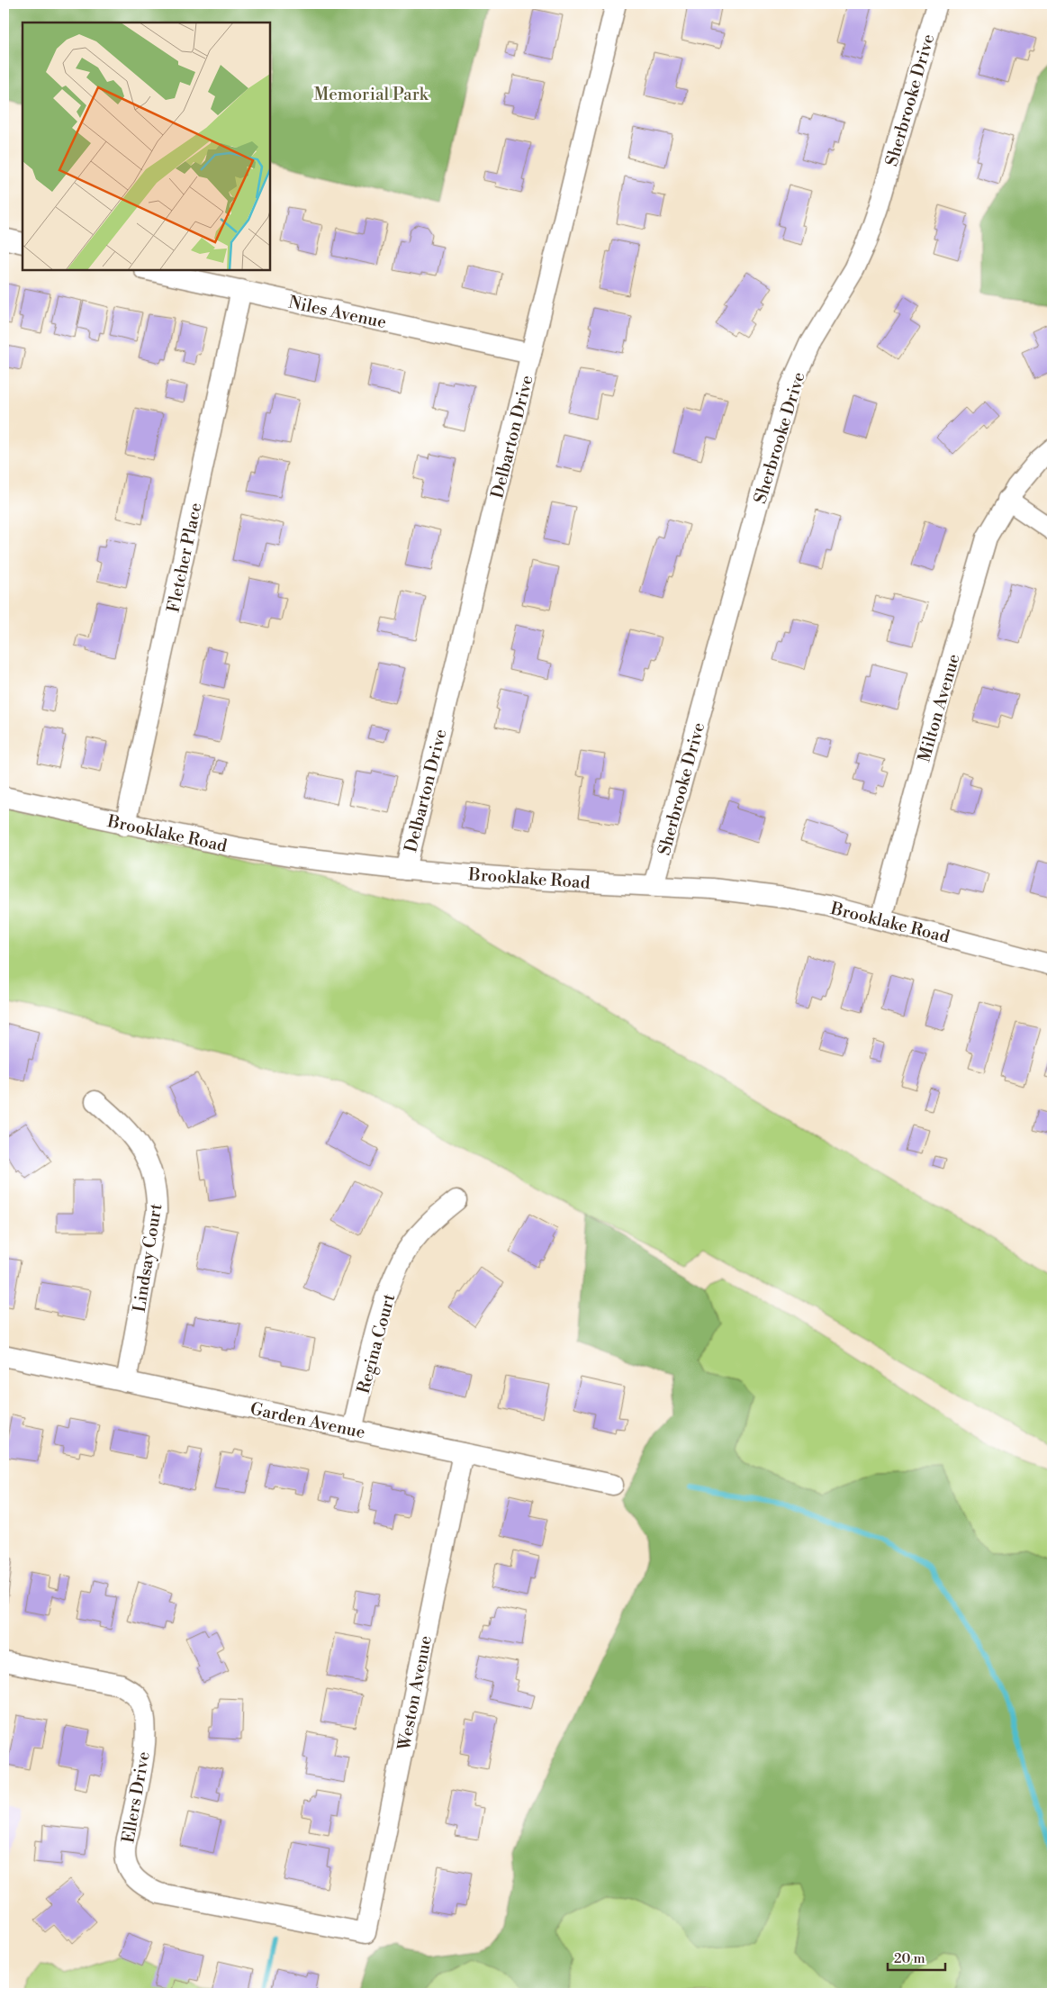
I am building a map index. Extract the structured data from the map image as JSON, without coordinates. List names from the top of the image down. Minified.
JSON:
{"streets":{"street":["Sherbrooke Drive","Niles Avenue","Delbarton Drive","Fletcher Place","Milton Avenue","Brooklake Road","Lindsay Court","Regina Court","Garden Avenue","Weston Avenue","Ellers Drive"]},"crossings":[["Sherbrooke Drive","Brooklake Road"],["Niles Avenue","Delbarton Drive"],["Niles Avenue","Fletcher Place"],["Delbarton Drive","Brooklake Road"],["Fletcher Place","Brooklake Road"],["Milton Avenue","Brooklake Road"],["Lindsay Court","Garden Avenue"],["Regina Court","Garden Avenue"],["Garden Avenue","Weston Avenue"],["Weston Avenue","Ellers Drive"]],"parks":["Memorial Park"],"scale_bar":"20 m"}
